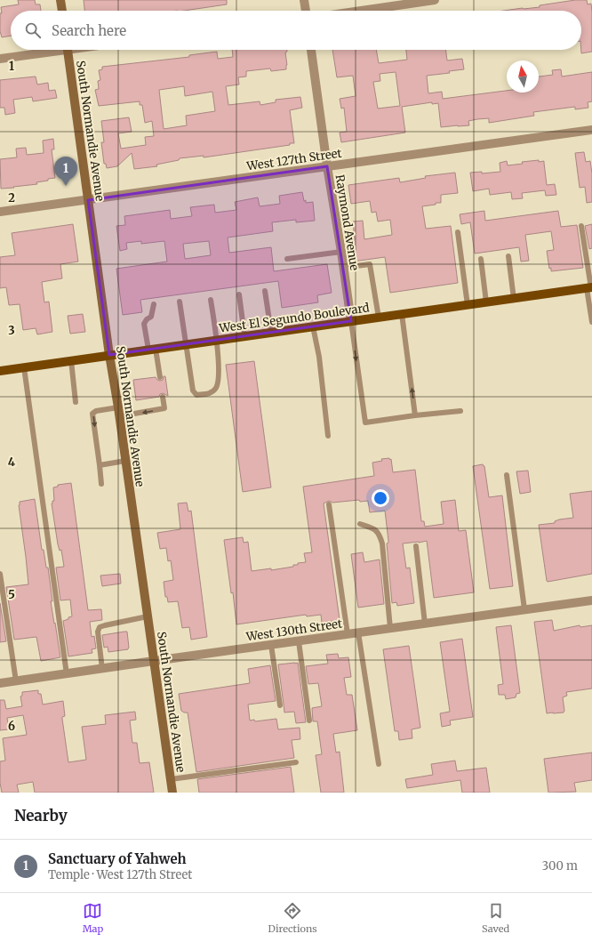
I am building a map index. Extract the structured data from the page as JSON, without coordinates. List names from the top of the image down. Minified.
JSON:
{"streets":{"main road":["South Normandie Avenue","West El Segundo Boulevard"],"street":["West 127th Street","Raymond Avenue","West 130th Street"]},"crossings":[["South Normandie Avenue","West 127th Street"],["South Normandie Avenue","West El Segundo Boulevard"],["South Normandie Avenue","West 130th Street"],["West 127th Street","Raymond Avenue"],["Raymond Avenue","West El Segundo Boulevard"]],"north":"top","page":{"search":"Search here","pins":"1","heading":"Nearby","list":[{"mark":"1","name":"Sanctuary of Yahweh","note":"Temple · West 127th Street","value":"300 m"}],"nav":["Map","Directions","Saved"]},"grid":{"rows":["1","2","3","4","5","6"]}}
